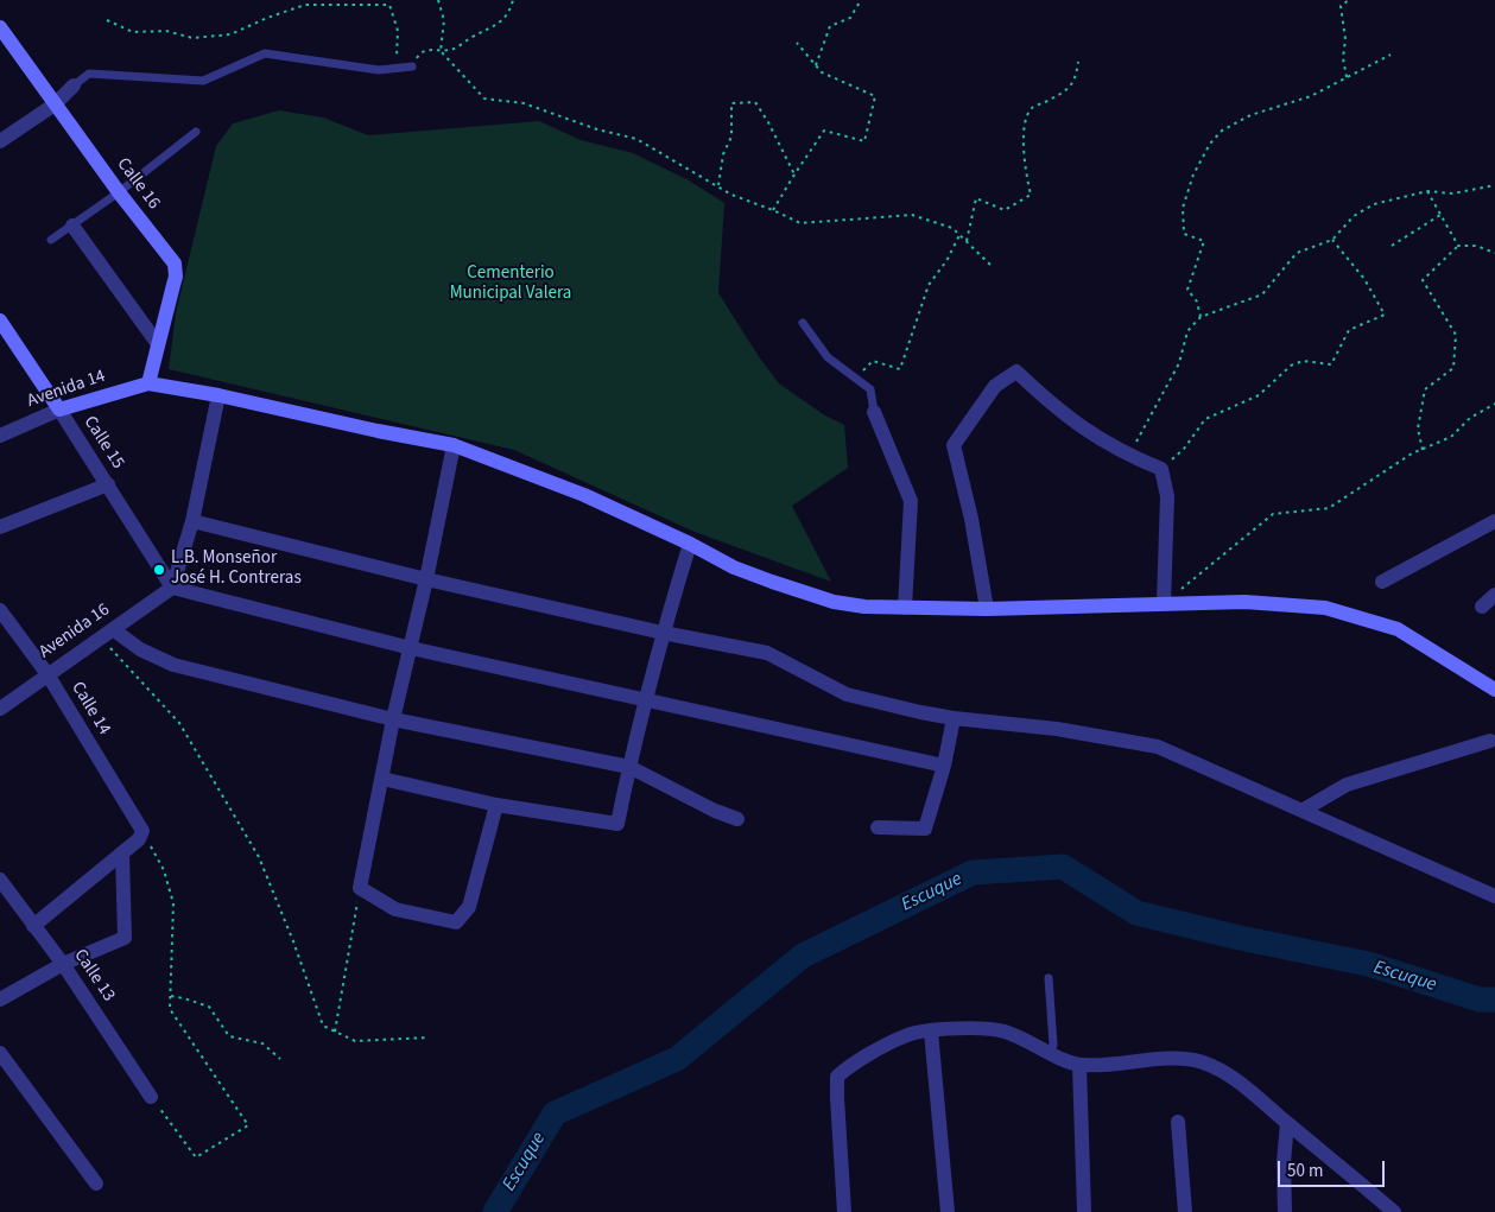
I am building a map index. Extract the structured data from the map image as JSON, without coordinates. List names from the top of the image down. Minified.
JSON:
{"streets":{"main road":["Calle 16","Avenida 14","Calle 15"],"street":["Avenida 16","Calle 14","Calle 13"]},"crossings":[["Calle 16","Avenida 14"],["Avenida 14","Calle 15"],["Calle 15","Avenida 16"],["Avenida 16","Calle 14"]],"water":["Escuque"],"parks":["Cementerio Municipal Valera"],"places":["L.B. Monseñor José H. Contreras"],"scale_bar":"50 m"}
